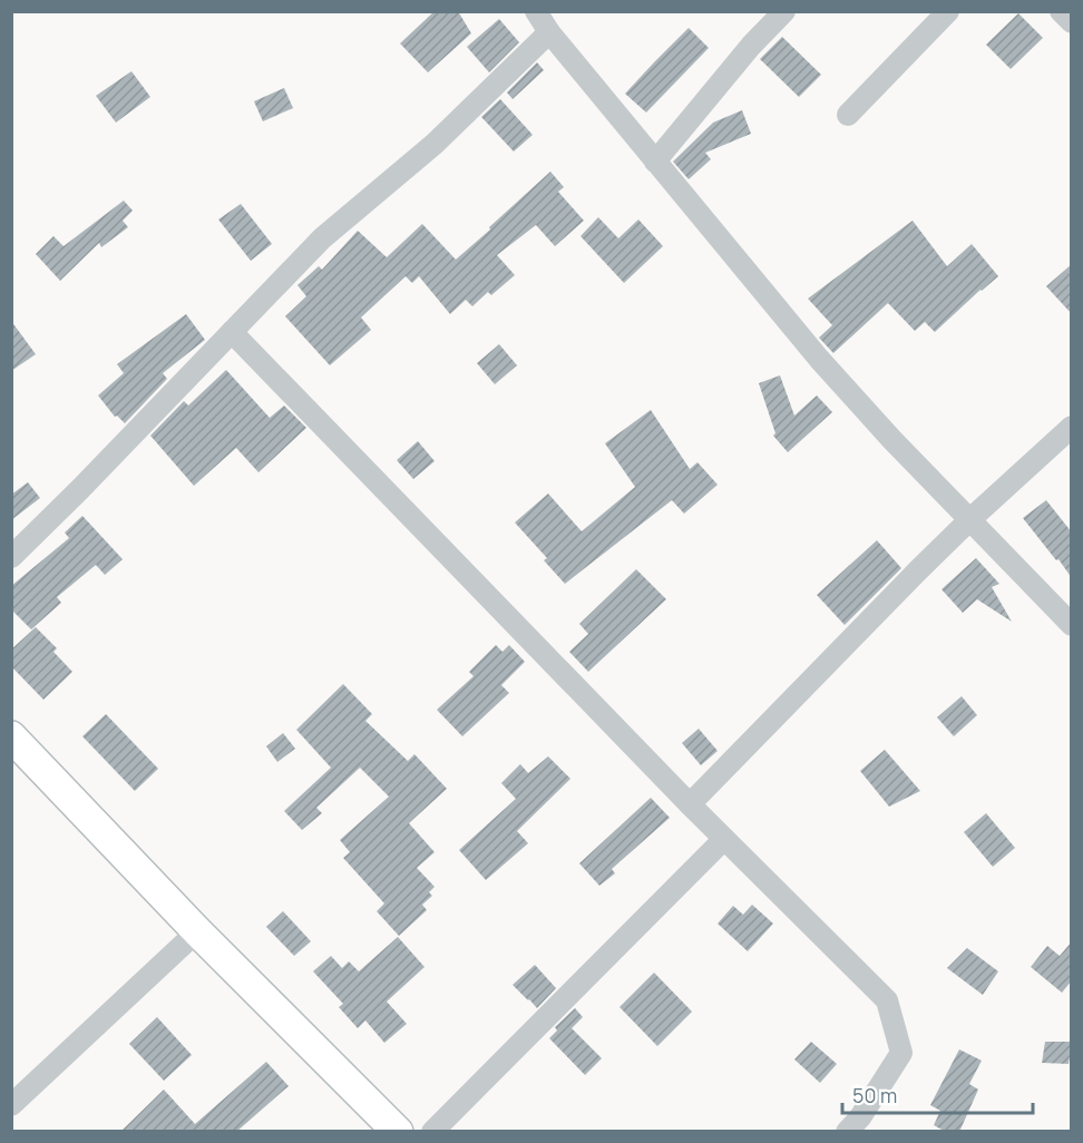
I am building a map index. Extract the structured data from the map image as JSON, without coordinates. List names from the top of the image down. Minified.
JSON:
{"scale_bar":"50 m"}
